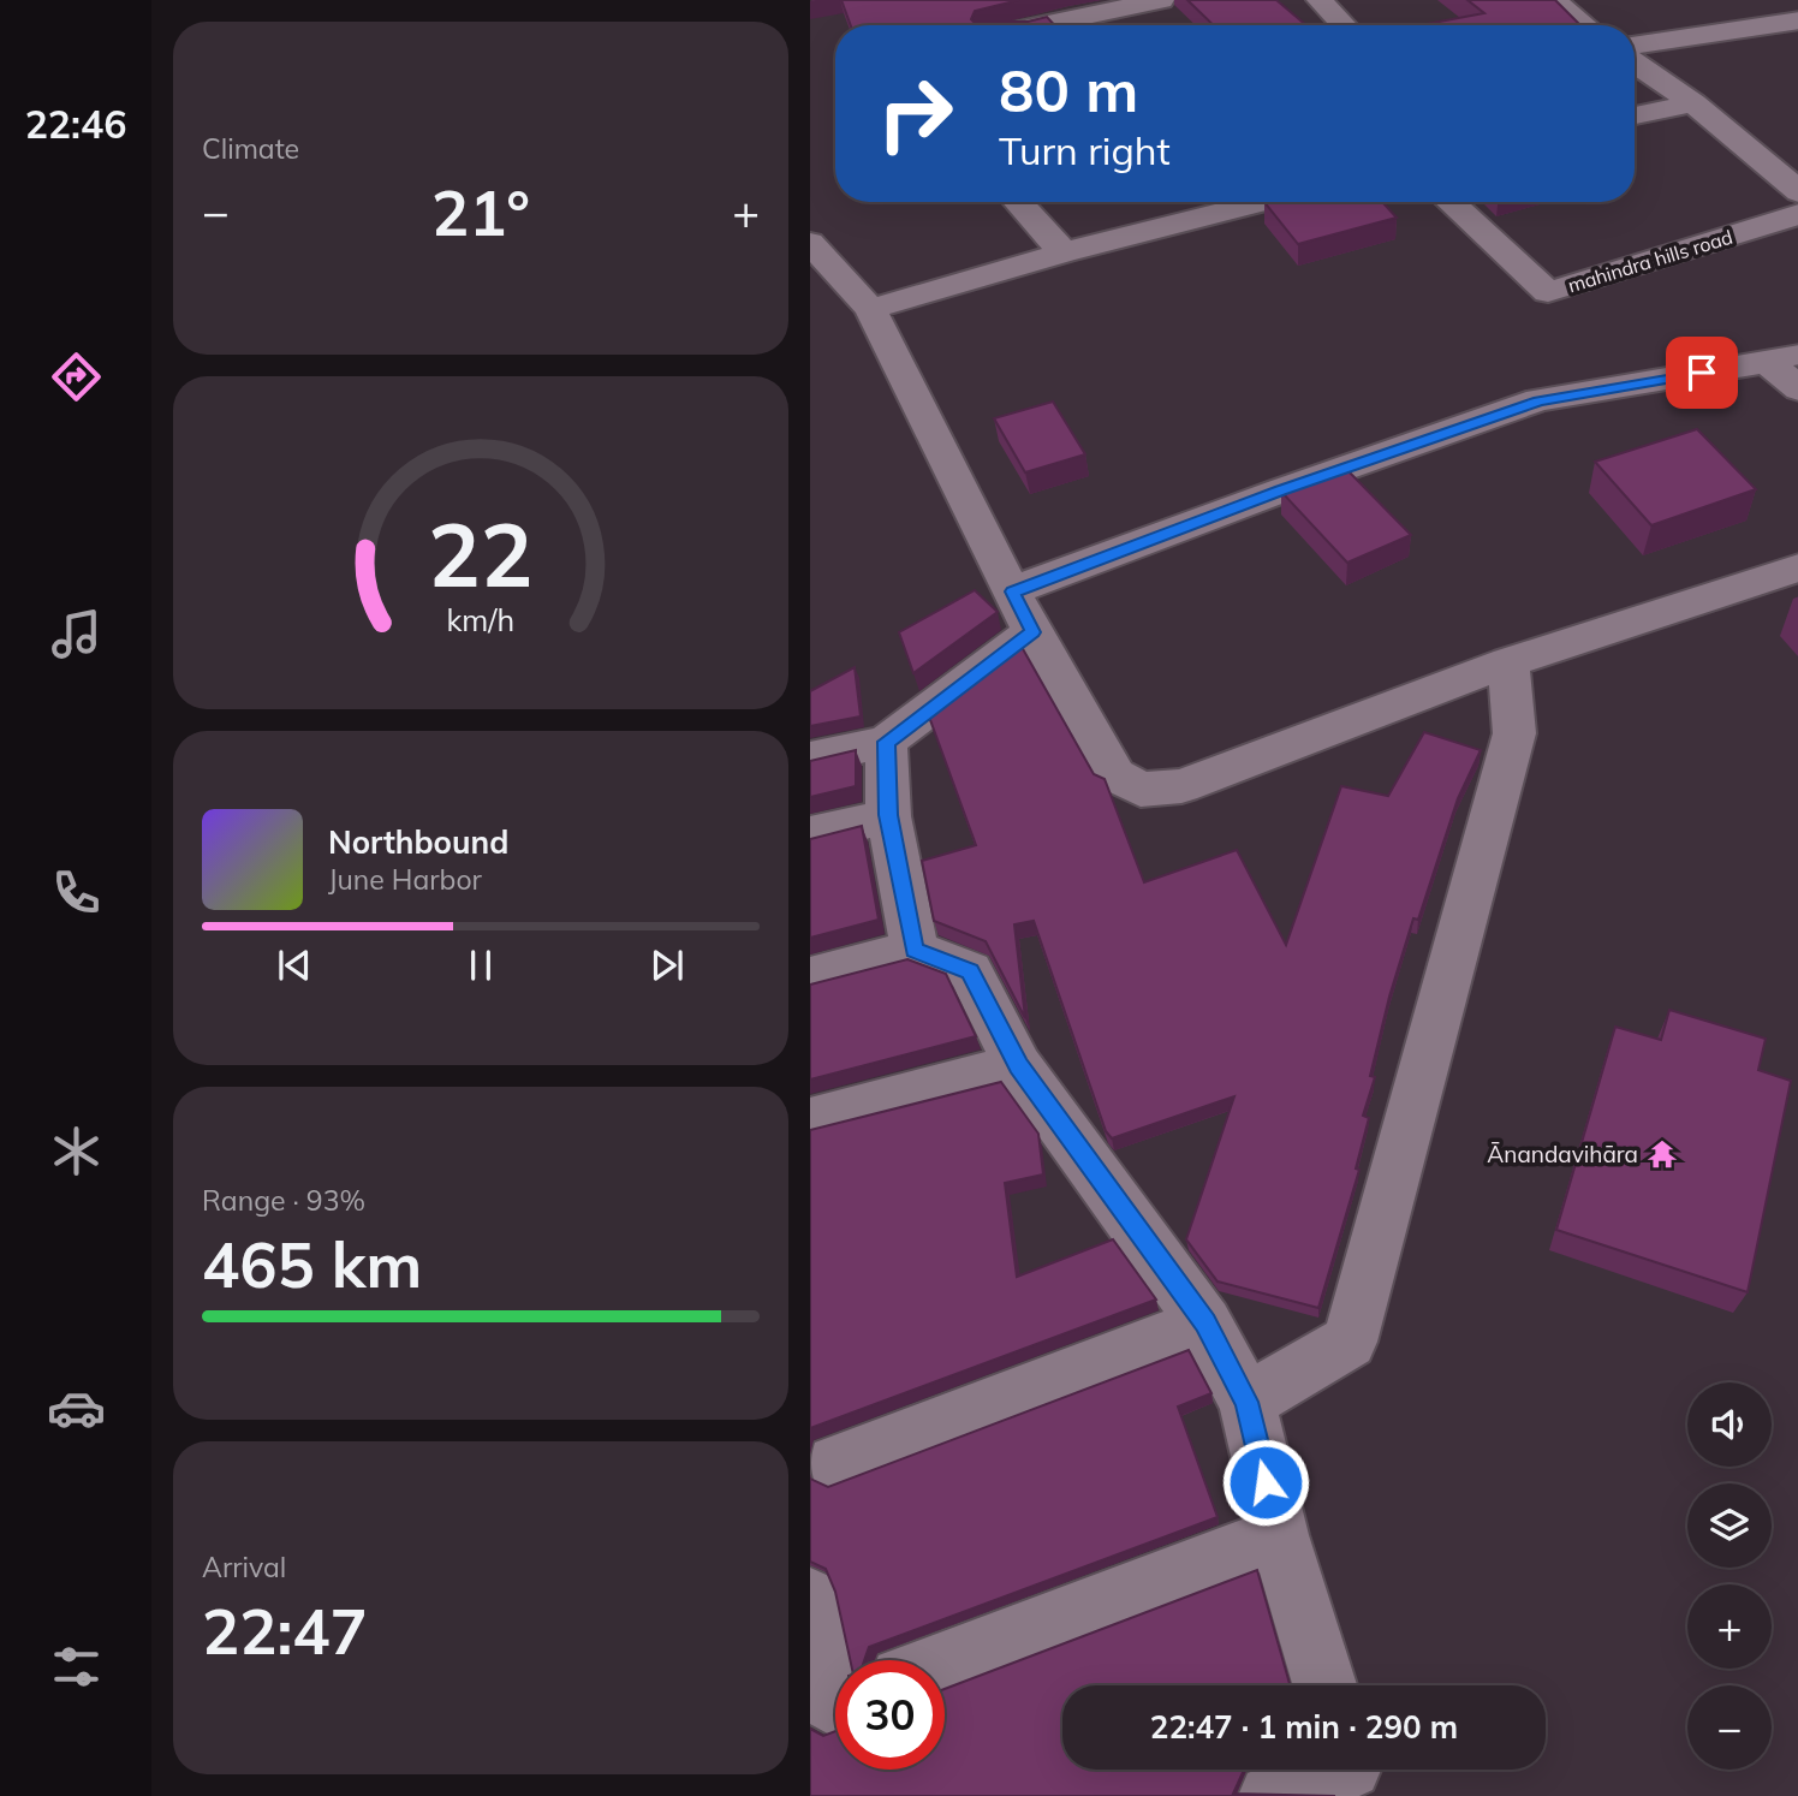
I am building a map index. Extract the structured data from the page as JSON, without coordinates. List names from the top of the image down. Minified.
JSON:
{"streets":{"street":["mahindra hills road"]},"places":{"temple":["Ānandavihāra"]},"page":{"tabs":"22:46","tile":["Climate",["Range · 93%","465 km"],["Arrival","22:47"]],"turn":["80 m","Turn right"],"heat":["−","21°","+"],"song":["Northbound","June Harbor"],"map_buttons":["+","−"],"limit":"30","trip":"22:47 · 1 min · 290 m","gauge":["22","km/h"]}}
